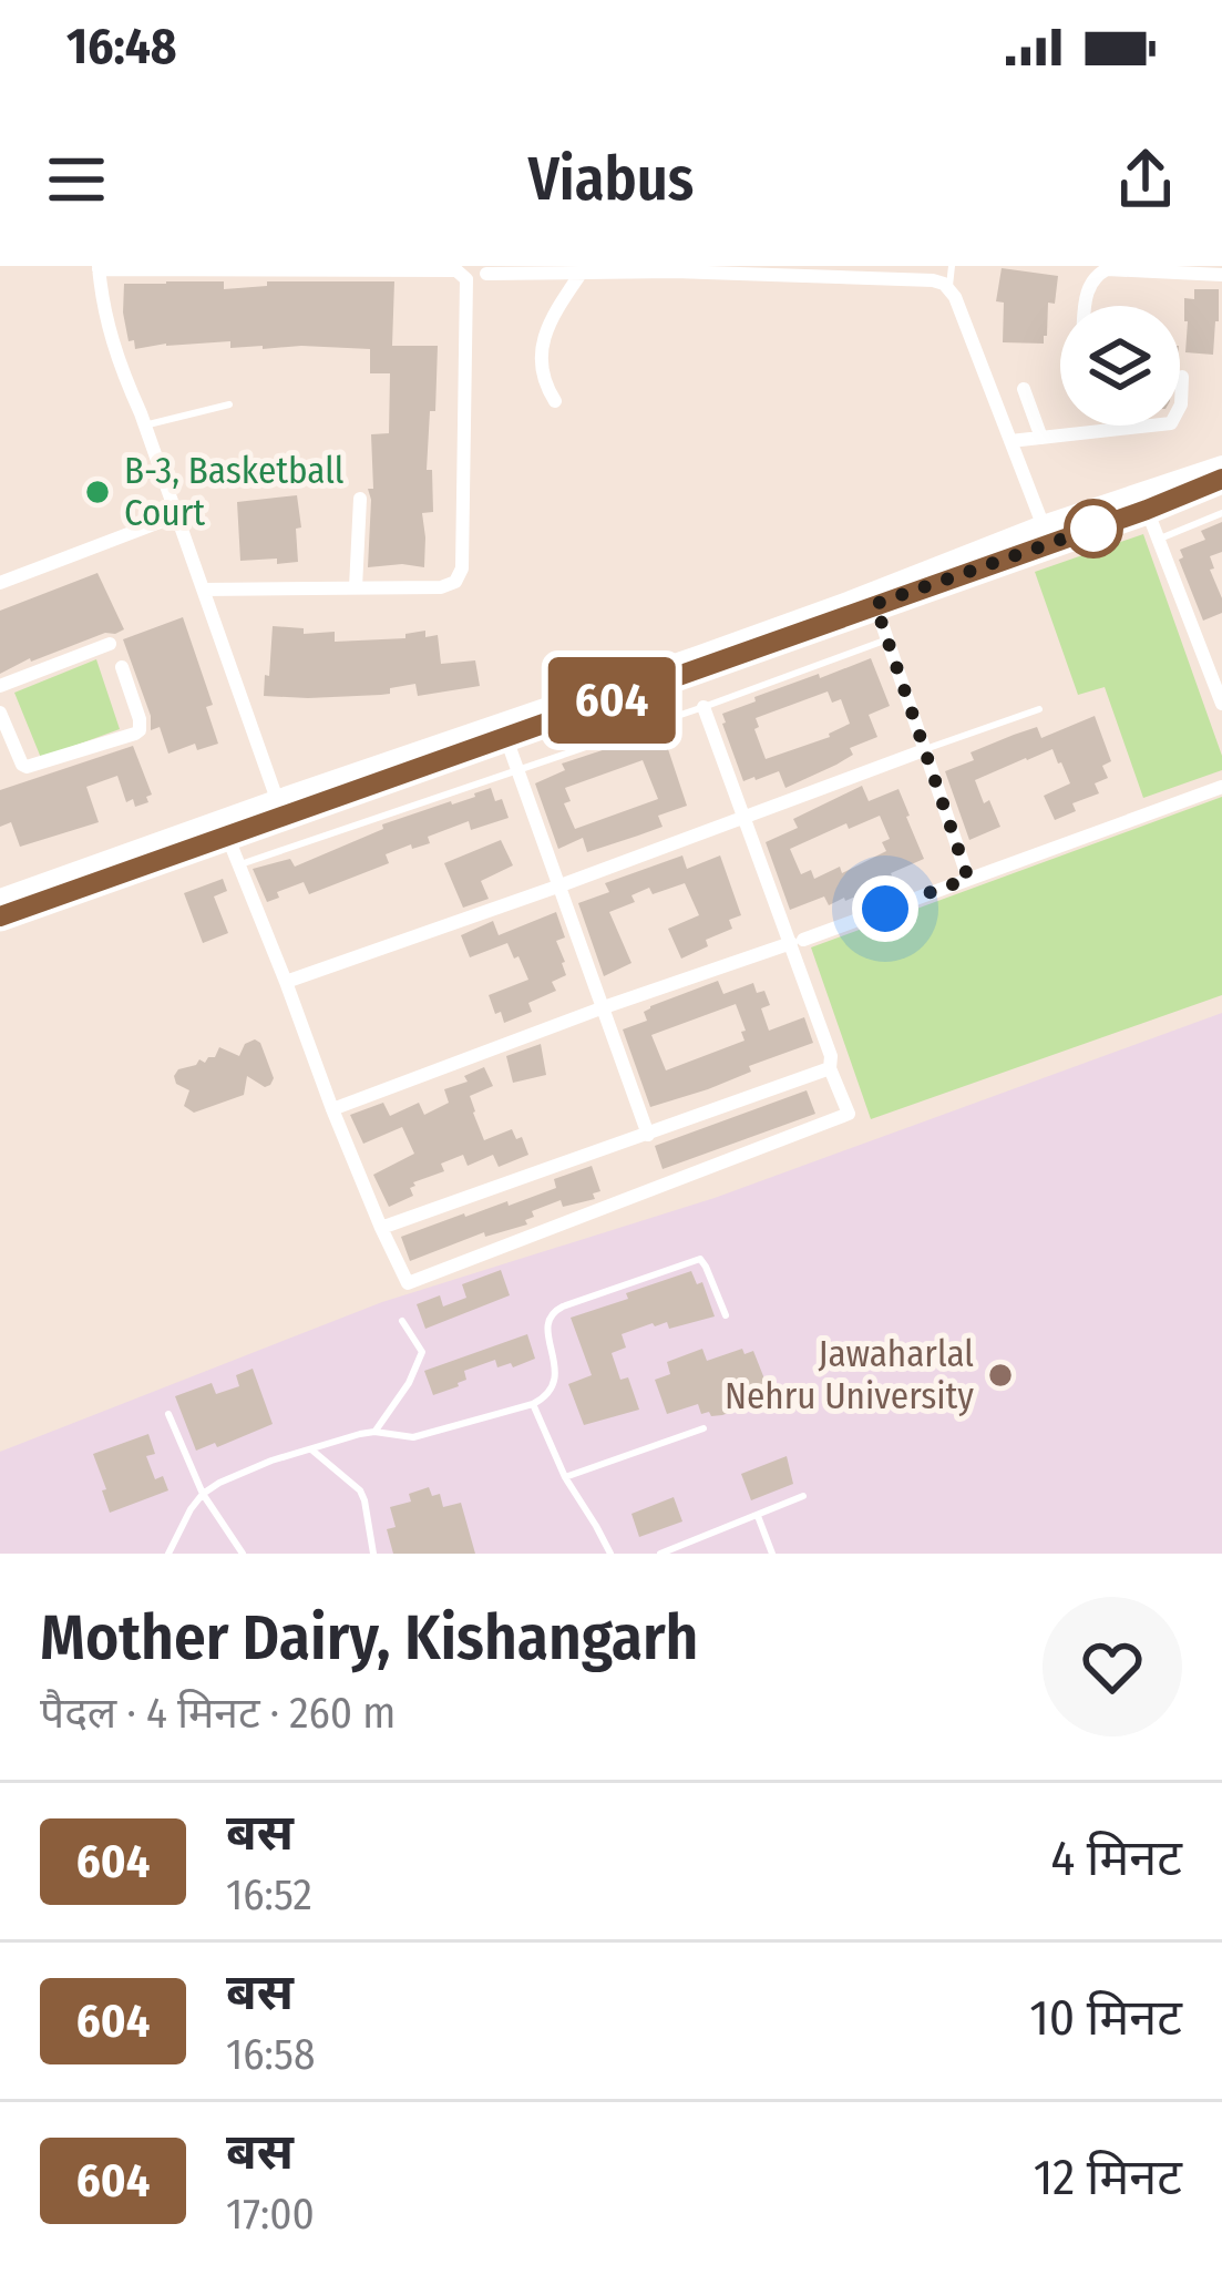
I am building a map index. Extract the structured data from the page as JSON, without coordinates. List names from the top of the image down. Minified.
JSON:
{"places":["B-3, Basketball Court","Jawaharlal Nehru University"],"lines":["bus line 604"],"page":{"status":"16:48","header":"Viabus","on_map":"604","heading":["Mother Dairy, Kishangarh","पैदल · 4 मिनट · 260 m"],"list":[{"mark":"604","name":"बस","note":"16:52","value":"4 मिनट"},{"mark":"604","name":"बस","note":"16:58","value":"10 मिनट"},{"mark":"604","name":"बस","note":"17:00","value":"12 मिनट"}]}}
